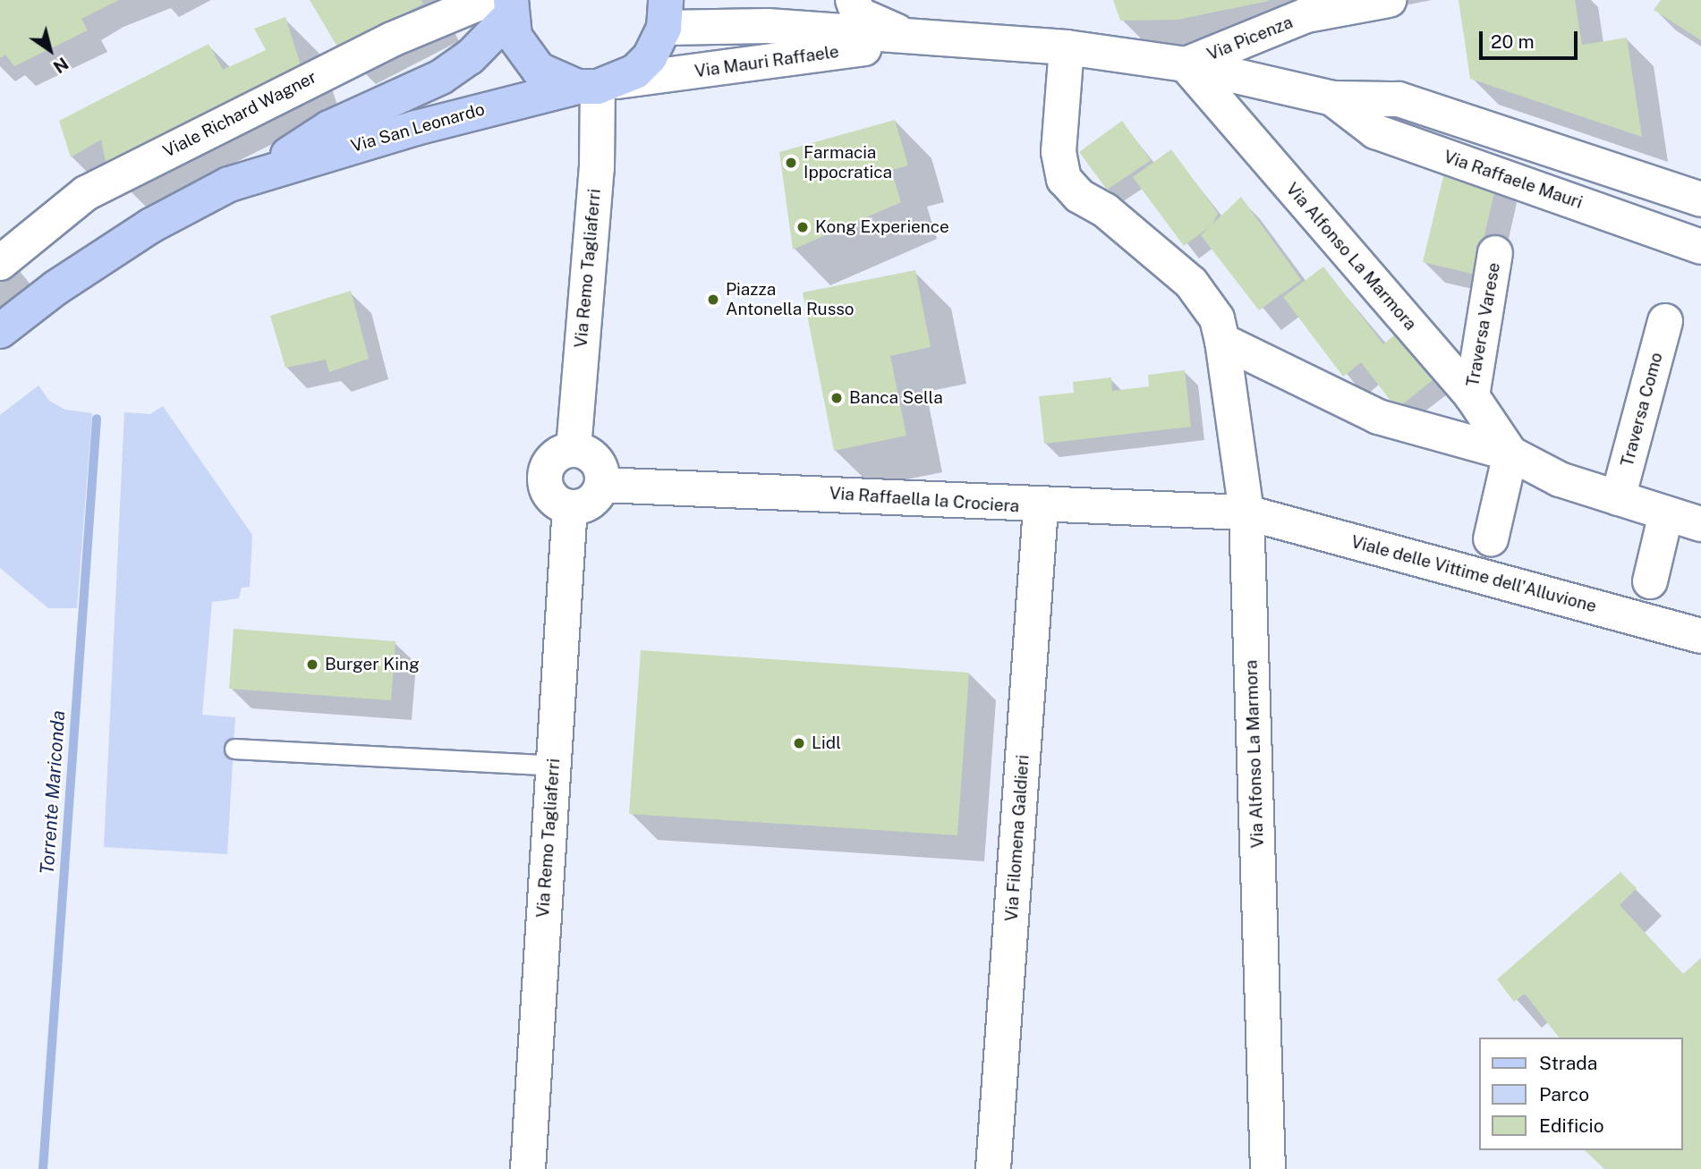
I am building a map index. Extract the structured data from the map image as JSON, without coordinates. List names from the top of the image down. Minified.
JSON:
{"streets":{"main road":["Via San Leonardo"],"street":["Via Picenza","Via Mauri Raffaele","Viale Richard Wagner","Via Raffaele Mauri","Via Alfonso La Marmora","Via Remo Tagliaferri","Traversa Varese","Traversa Como","Via Raffaella la Crociera","Viale delle Vittime dell'Alluvione","Via Filomena Galdieri"]},"crossings":[["Via Picenza","Via Mauri Raffaele"],["Via Picenza","Via Raffaele Mauri"],["Via Picenza","Via Alfonso La Marmora"],["Via Mauri Raffaele","Via San Leonardo"],["Via Mauri Raffaele","Via Raffaele Mauri"],["Via Mauri Raffaele","Via Alfonso La Marmora"],["Via Mauri Raffaele","Via Remo Tagliaferri"],["Viale Richard Wagner","Via San Leonardo"],["Via San Leonardo","Via Remo Tagliaferri"],["Via Raffaele Mauri","Via Alfonso La Marmora"],["Via Alfonso La Marmora","Traversa Varese"],["Via Alfonso La Marmora","Traversa Como"],["Via Alfonso La Marmora","Via Raffaella la Crociera"],["Via Alfonso La Marmora","Viale delle Vittime dell'Alluvione"],["Via Remo Tagliaferri","Via Raffaella la Crociera"],["Via Raffaella la Crociera","Viale delle Vittime dell'Alluvione"],["Via Raffaella la Crociera","Via Filomena Galdieri"]],"water":["Torrente Mariconda"],"places":["Farmacia Ippocratica","Kong Experience","Piazza Antonella Russo","Banca Sella","Burger King","Lidl"],"legend":["Strada","Parco","Edificio"],"scale_bar":"20 m","north":"bottom right"}
